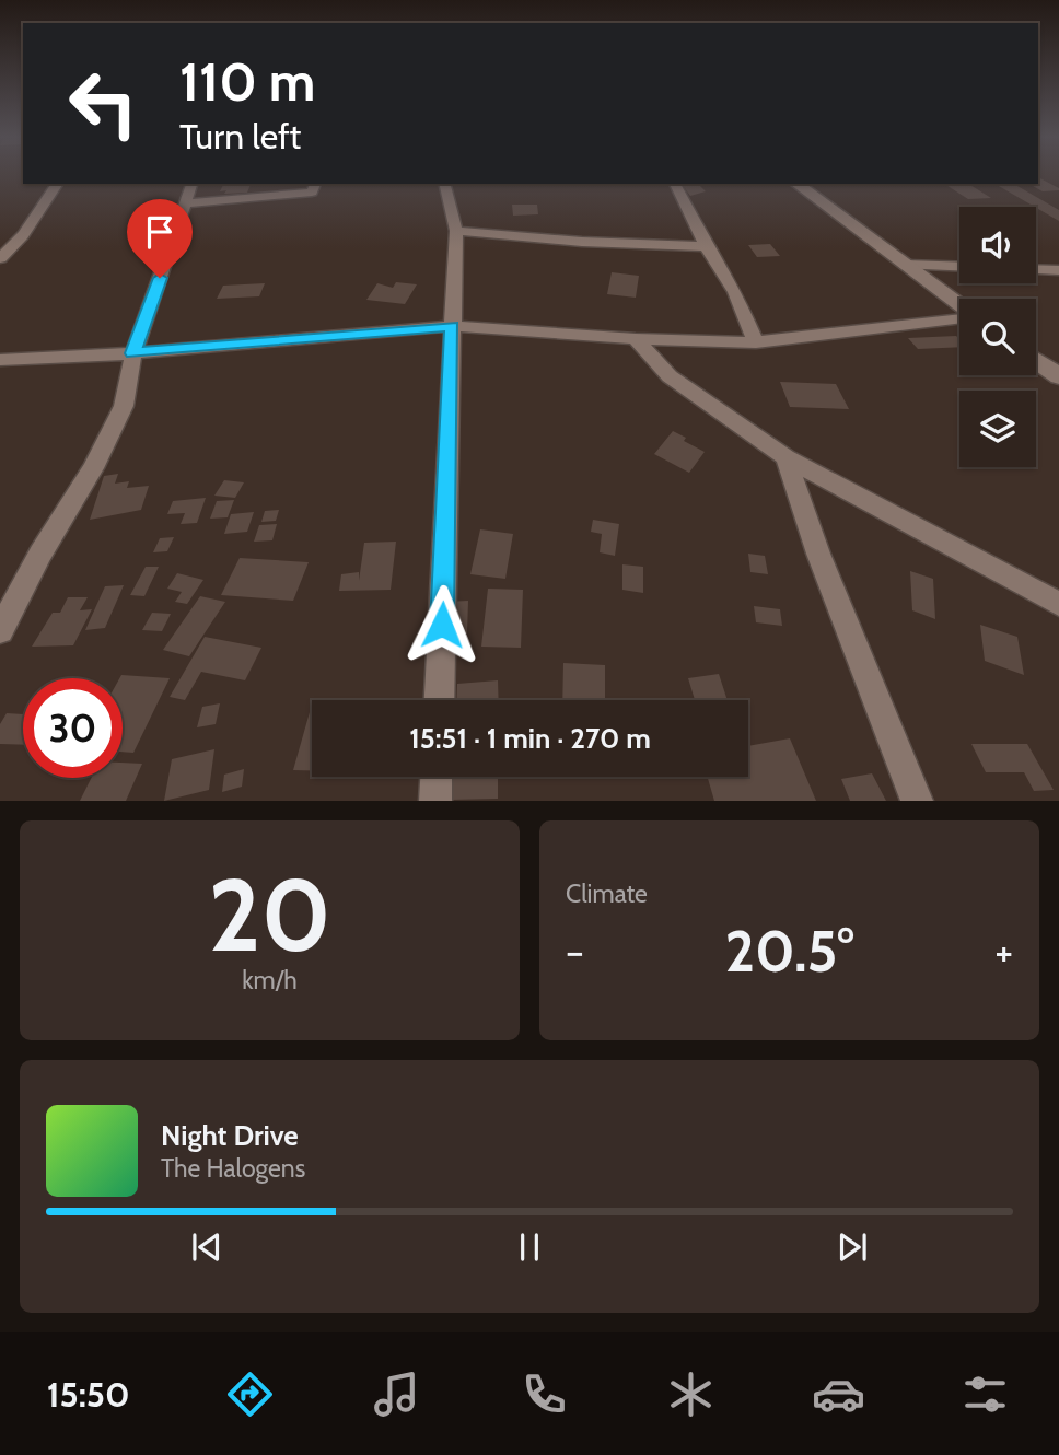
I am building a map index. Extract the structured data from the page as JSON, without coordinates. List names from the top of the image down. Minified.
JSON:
{"page":{"turn":["110 m","Turn left"],"limit":"30","trip":"15:51 · 1 min · 270 m","tile":[["20","km/h"],"Climate"],"heat":["−","20.5°","+"],"song":["Night Drive","The Halogens"],"tabs":"15:50"}}
